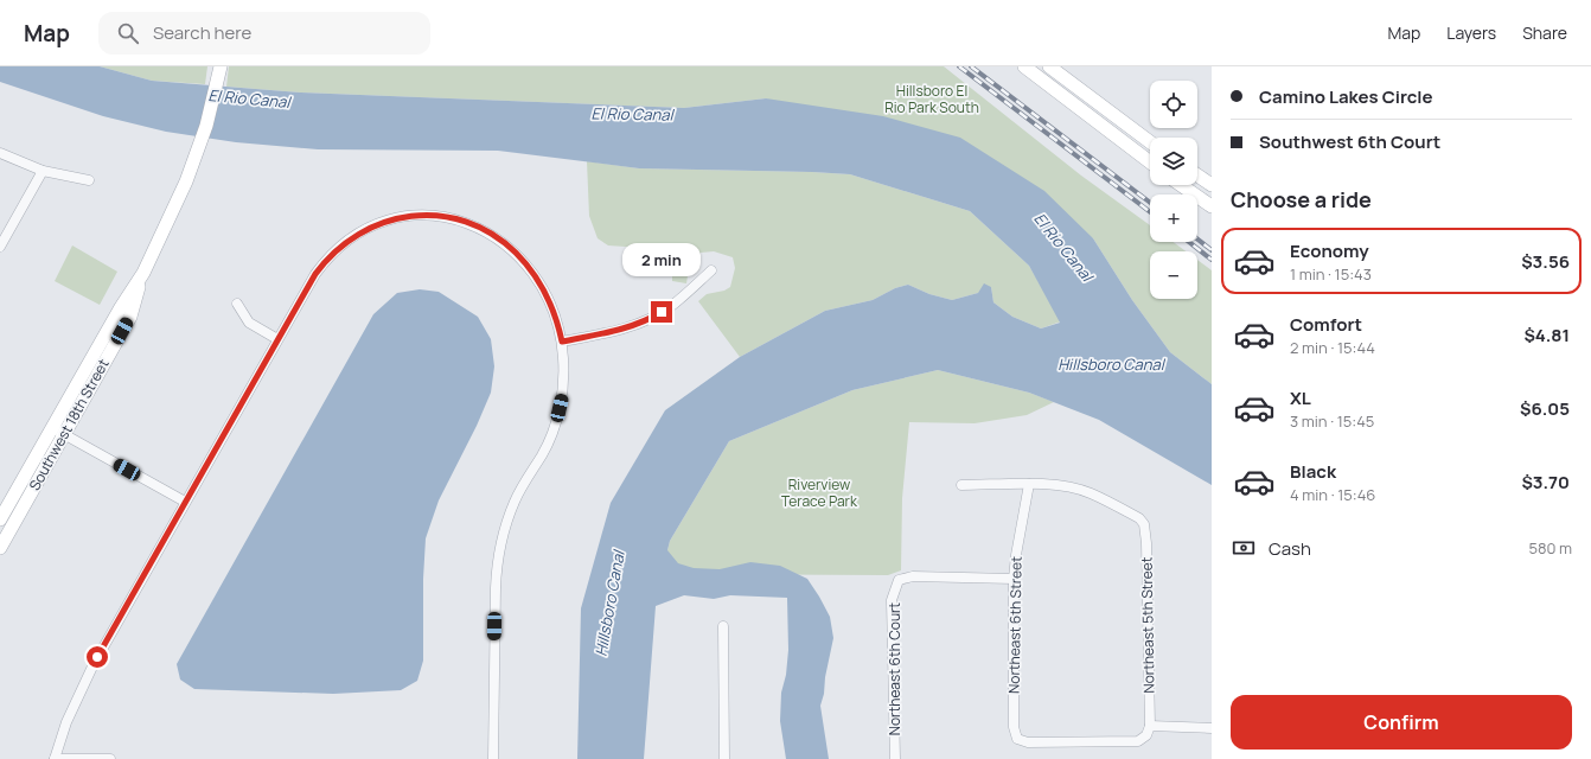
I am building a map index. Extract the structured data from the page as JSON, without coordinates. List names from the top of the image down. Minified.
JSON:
{"streets":{"main road":["Southwest 18th Street"],"street":["Northeast 6th Street","Northeast 5th Street","Northeast 6th Court"]},"crossings":[["Northeast 6th Street","Northeast 5th Street"],["Northeast 6th Street","Northeast 6th Court"]],"water":["El Rio Canal","Hillsboro Canal"],"parks":["Hillsboro El Rio Park South","Riverview Terace Park"],"page":{"header":"Map","search":"Search here","nav":["Map","Layers","Share"],"banner":["Camino Lakes Circle","Southwest 6th Court"],"map_buttons":["+","−"],"heading":"Choose a ride","list":[{"name":"Economy","note":"1 min · 15:43","value":"$3.56"},{"name":"Comfort","note":"2 min · 15:44","value":"$4.81"},{"name":"XL","note":"3 min · 15:45","value":"$6.05"},{"name":"Black","note":"4 min · 15:46","value":"$3.70"}],"bubble":"2 min","pay":["Cash","580 m"],"buttons":"Confirm"}}
